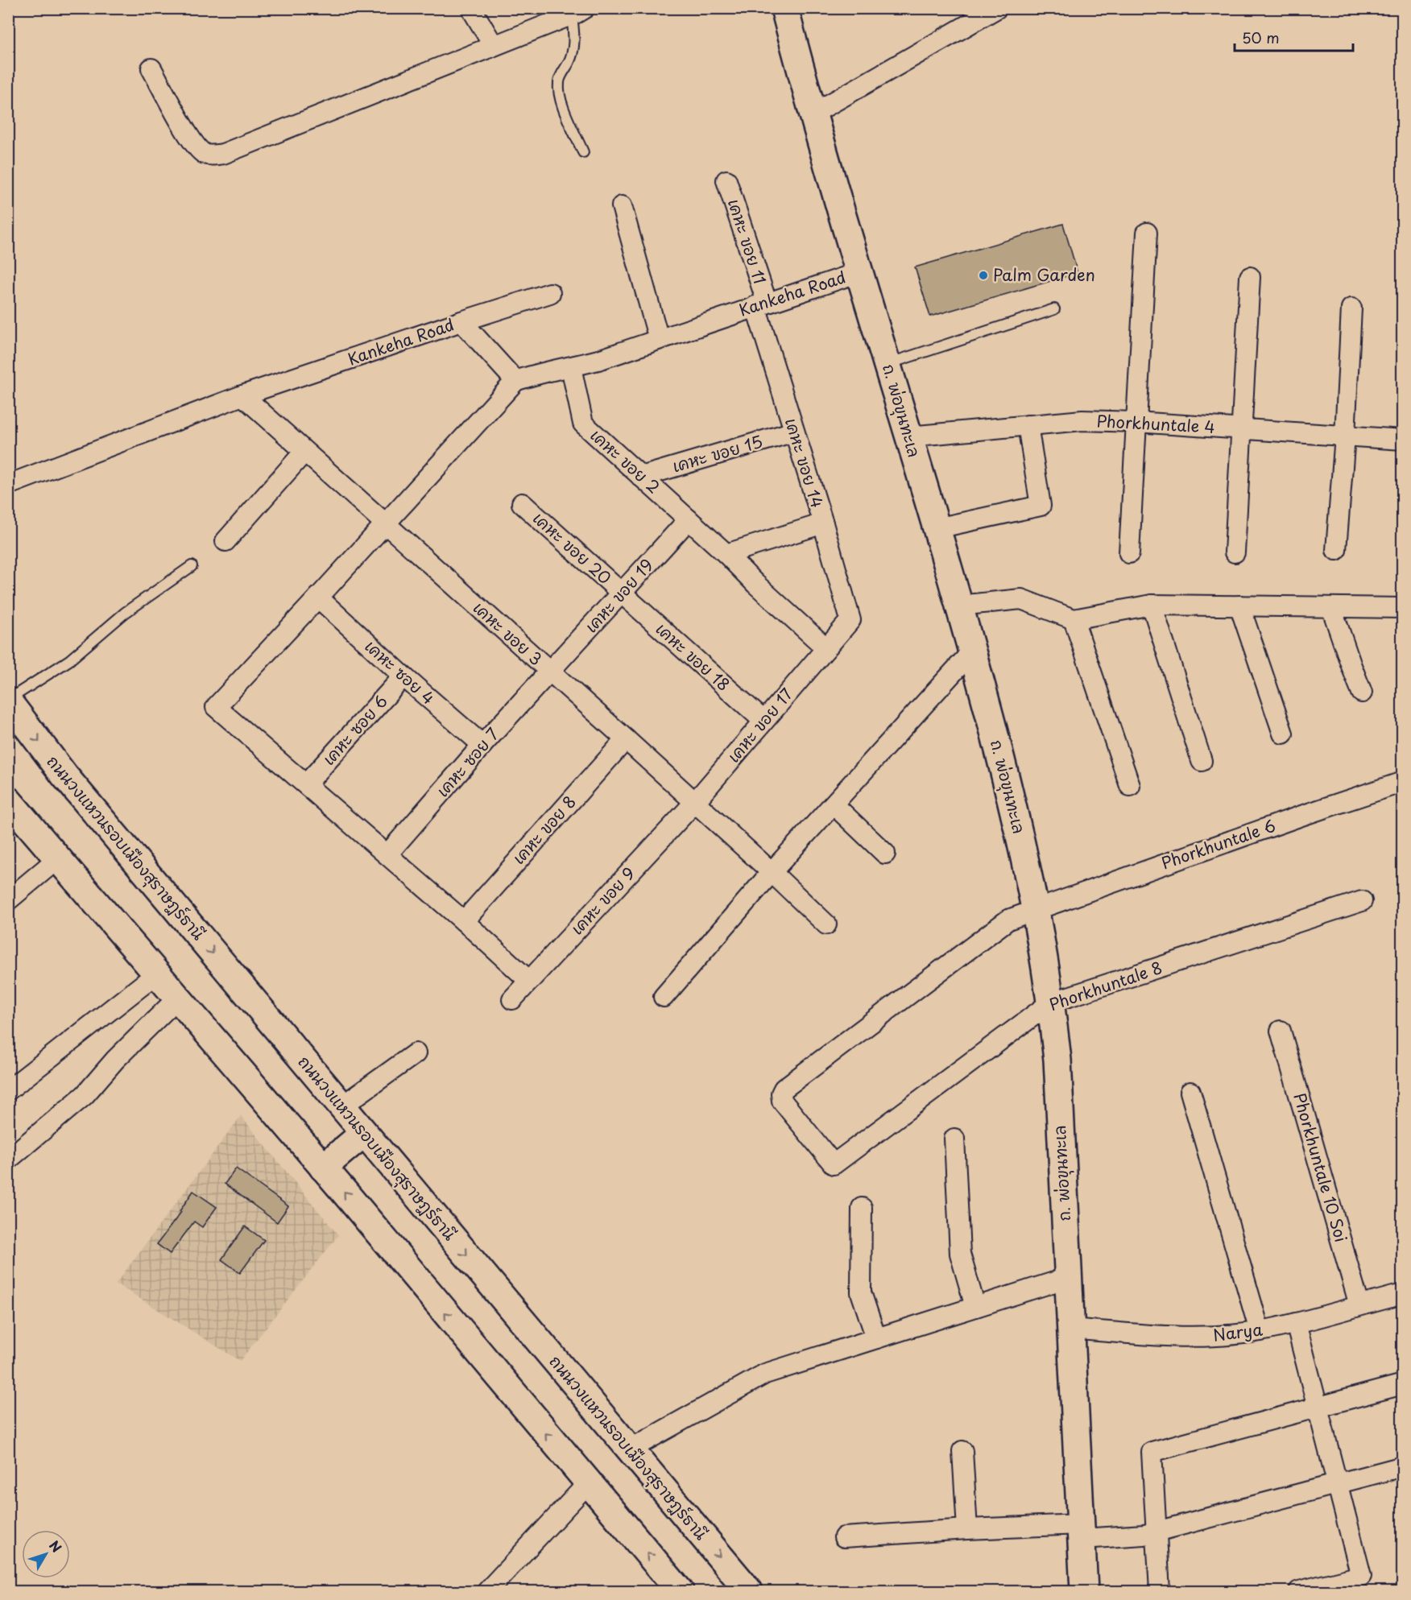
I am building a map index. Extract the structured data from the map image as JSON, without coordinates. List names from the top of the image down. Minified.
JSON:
{"streets":{"main road":["ถ. พ่อขุนทะเล","ถนนวงแหวนรอบเมืองสุราษฎร์ธานี"],"street":["เคหะ ขอย 11","Kankeha Road","Phorkhuntale 4","เคหะ ขอย 15","เคหะ ขอย 2","เคหะ ขอย 14","เคหะ ขอย 20","เคหะ ขอย 19","เคหะ ขอย 3","เคหะ ขอย 18","เคหะ ซอย 4","เคหะ ขอย 17","เคหะ ซอย 6","เคหะ ซอย 7","เคหะ ขอย 8","Phorkhuntale 6","เคหะ ขอย 9","Phorkhuntale 8","Phorkhuntale 10 Soi","Narya"]},"crossings":[["เคหะ ขอย 11","Kankeha Road"],["เคหะ ขอย 11","เคหะ ขอย 14"],["Kankeha Road","ถ. พ่อขุนทะเล"],["Kankeha Road","เคหะ ขอย 2"],["Kankeha Road","เคหะ ขอย 14"],["Kankeha Road","เคหะ ขอย 3"],["ถ. พ่อขุนทะเล","Phorkhuntale 4"],["ถ. พ่อขุนทะเล","Phorkhuntale 6"],["ถ. พ่อขุนทะเล","Phorkhuntale 8"],["ถ. พ่อขุนทะเล","Narya"],["เคหะ ขอย 15","เคหะ ขอย 2"],["เคหะ ขอย 15","เคหะ ขอย 14"],["เคหะ ขอย 2","เคหะ ขอย 19"],["เคหะ ขอย 14","เคหะ ขอย 17"],["เคหะ ขอย 20","เคหะ ขอย 19"],["เคหะ ขอย 20","เคหะ ขอย 18"],["เคหะ ขอย 19","เคหะ ขอย 3"],["เคหะ ขอย 19","เคหะ ขอย 18"],["เคหะ ขอย 19","เคหะ ซอย 7"],["เคหะ ขอย 3","เคหะ ขอย 17"],["เคหะ ขอย 3","เคหะ ซอย 7"],["เคหะ ขอย 3","เคหะ ขอย 8"],["เคหะ ขอย 3","เคหะ ขอย 9"],["เคหะ ขอย 18","เคหะ ขอย 17"],["เคหะ ซอย 4","เคหะ ซอย 6"],["เคหะ ซอย 4","เคหะ ซอย 7"],["เคหะ ขอย 17","เคหะ ขอย 9"],["Phorkhuntale 6","Phorkhuntale 8"],["Phorkhuntale 10 Soi","Narya"]],"places":["Palm Garden"],"scale_bar":"50 m","north":"top right"}
